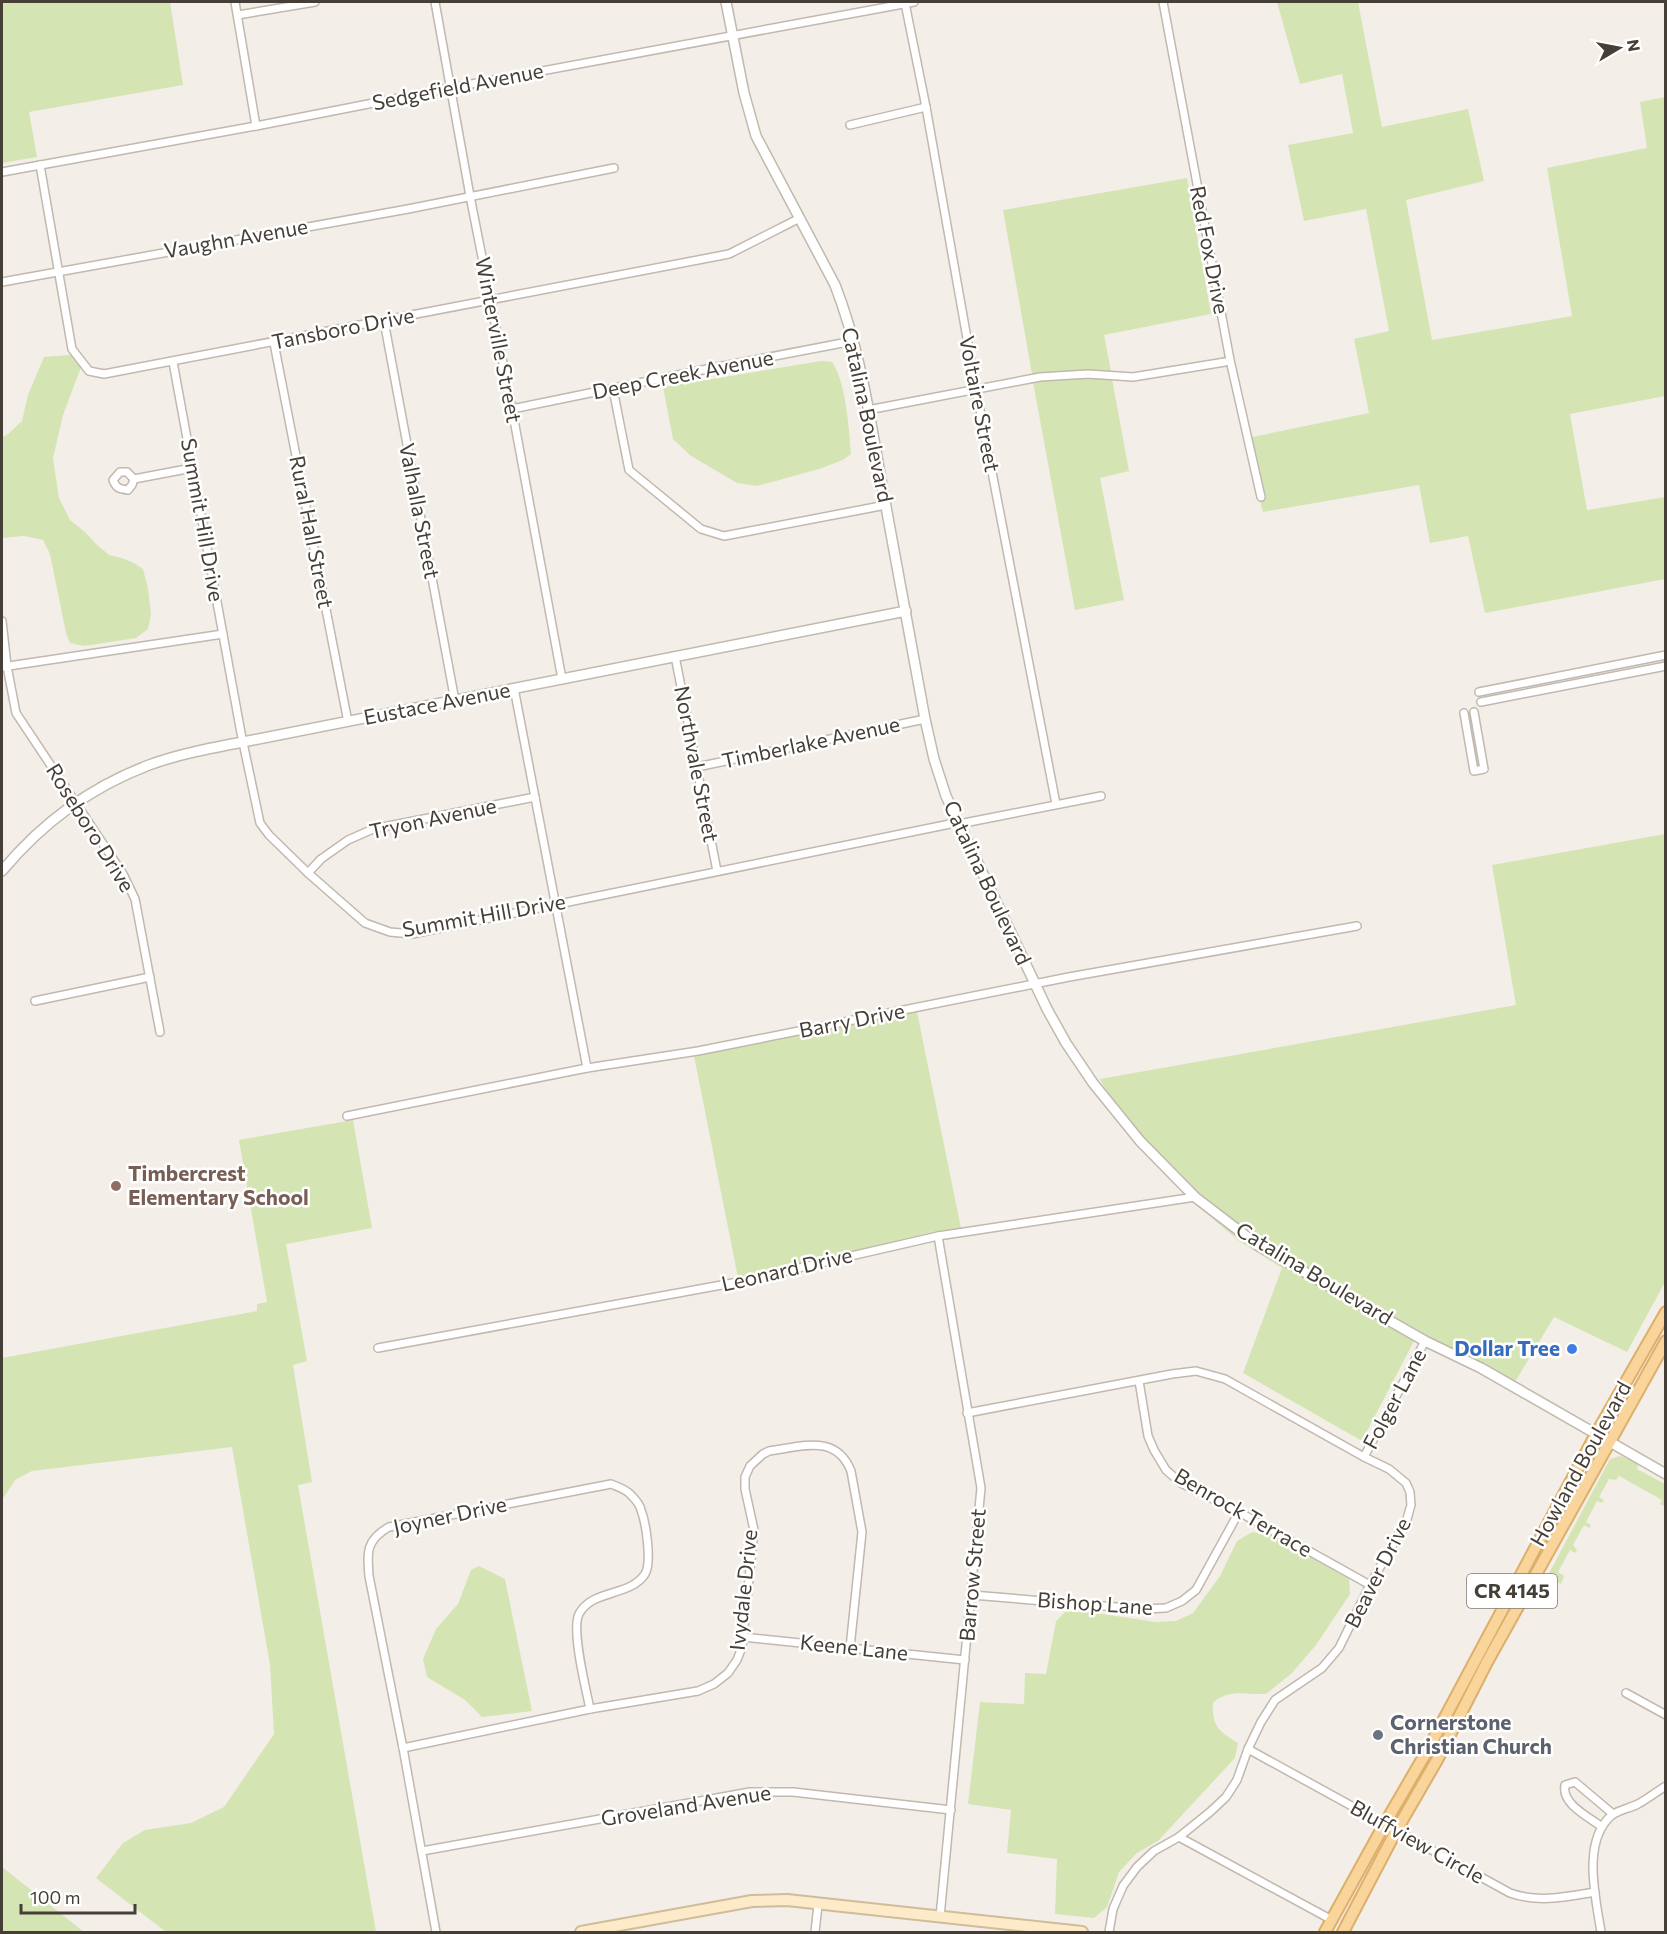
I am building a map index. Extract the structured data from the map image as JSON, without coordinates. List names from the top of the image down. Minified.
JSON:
{"streets":{"main road":["Howland Boulevard","CR 4145"],"street":["Sedgefield Avenue","Vaughn Avenue","Red Fox Drive","Tansboro Drive","Winterville Street","Deep Creek Avenue","Voltaire Street","Catalina Boulevard","Valhalla Street","Summit Hill Drive","Rural Hall Street","Eustace Avenue","Timberlake Avenue","Northvale Street","Tryon Avenue","Roseboro Drive","Barry Drive","Leonard Drive","Folger Lane","Benrock Terrace","Joyner Drive","Beaver Drive","Barrow Street","Ivydale Drive","Bishop Lane","Keene Lane","Groveland Avenue","Bluffview Circle"]},"crossings":[["Sedgefield Avenue","Tansboro Drive"],["Sedgefield Avenue","Winterville Street"],["Sedgefield Avenue","Voltaire Street"],["Sedgefield Avenue","Catalina Boulevard"],["Vaughn Avenue","Tansboro Drive"],["Vaughn Avenue","Winterville Street"],["Tansboro Drive","Winterville Street"],["Tansboro Drive","Catalina Boulevard"],["Tansboro Drive","Valhalla Street"],["Tansboro Drive","Summit Hill Drive"],["Tansboro Drive","Rural Hall Street"],["Winterville Street","Deep Creek Avenue"],["Winterville Street","Eustace Avenue"],["Deep Creek Avenue","Catalina Boulevard"],["Voltaire Street","Summit Hill Drive"],["Catalina Boulevard","Summit Hill Drive"],["Catalina Boulevard","Eustace Avenue"],["Catalina Boulevard","Timberlake Avenue"],["Catalina Boulevard","Barry Drive"],["Catalina Boulevard","Leonard Drive"],["Catalina Boulevard","Folger Lane"],["Catalina Boulevard","Howland Boulevard"],["Valhalla Street","Eustace Avenue"],["Summit Hill Drive","Eustace Avenue"],["Summit Hill Drive","Northvale Street"],["Summit Hill Drive","Tryon Avenue"],["Rural Hall Street","Eustace Avenue"],["Eustace Avenue","Northvale Street"],["Eustace Avenue","Roseboro Drive"],["Timberlake Avenue","Northvale Street"],["Leonard Drive","Barrow Street"],["Folger Lane","Beaver Drive"],["Howland Boulevard","Bluffview Circle"],["Benrock Terrace","Beaver Drive"],["Benrock Terrace","Bishop Lane"],["Joyner Drive","Ivydale Drive"],["Joyner Drive","Groveland Avenue"],["Beaver Drive","Barrow Street"],["Beaver Drive","Bluffview Circle"],["Barrow Street","Bishop Lane"],["Barrow Street","Keene Lane"],["Barrow Street","Groveland Avenue"],["Ivydale Drive","Keene Lane"]],"places":["Timbercrest Elementary School","Dollar Tree","Cornerstone Christian Church"],"scale_bar":"100 m","north":"right"}
